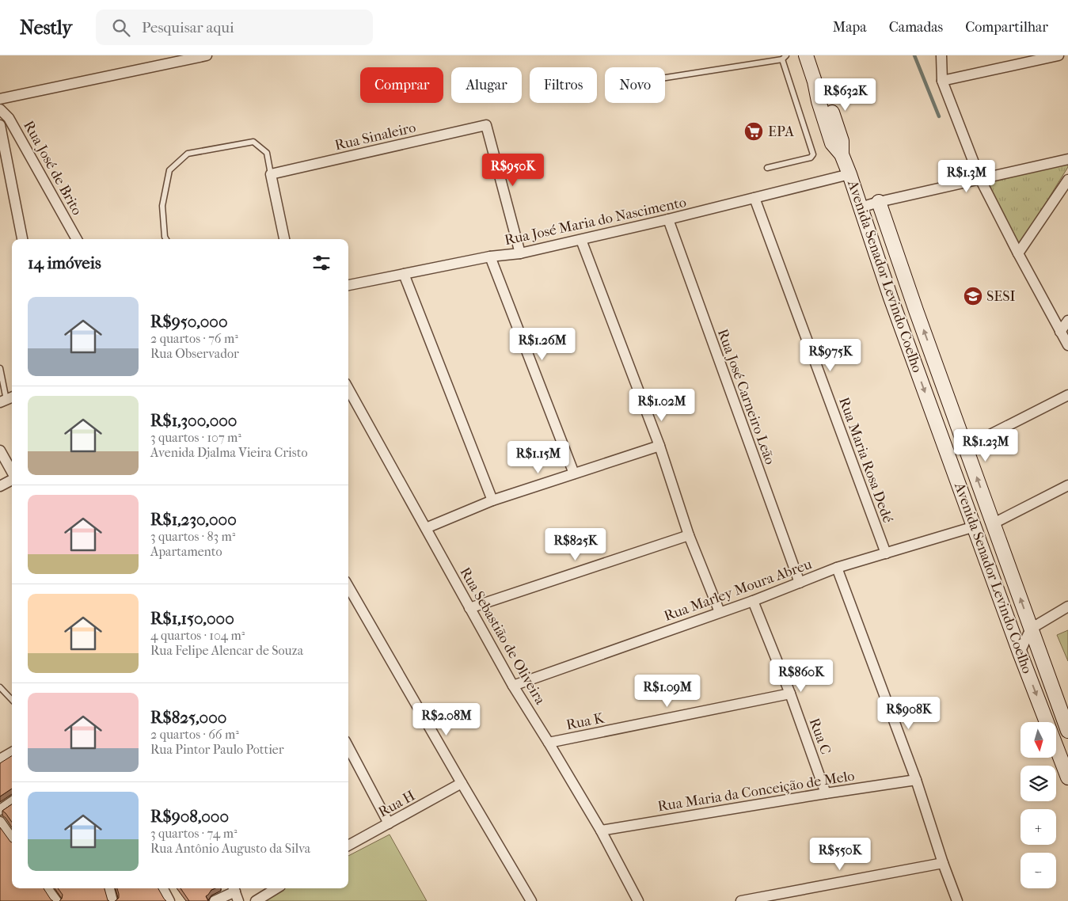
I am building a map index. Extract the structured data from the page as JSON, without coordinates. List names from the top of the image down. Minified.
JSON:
{"streets":{"street":["Rua Sinaleiro","Rua José de Brito","Rua José Maria do Nascimento","Avenida Senador Levindo Coelho","Rua José Carneiro Leão","Rua Maria Rosa Dedé","Rua Marley Moura Abreu","Rua Sebastião de Oliveira","Rua K","Rua C","Rua Maria da Conceição de Melo","Rua H"]},"crossings":[["Rua Sinaleiro","Rua José Maria do Nascimento"],["Rua José Maria do Nascimento","Avenida Senador Levindo Coelho"],["Rua José Maria do Nascimento","Rua José Carneiro Leão"],["Rua José Maria do Nascimento","Rua Maria Rosa Dedé"],["Avenida Senador Levindo Coelho","Rua Marley Moura Abreu"],["Rua José Carneiro Leão","Rua Marley Moura Abreu"],["Rua Maria Rosa Dedé","Rua Marley Moura Abreu"],["Rua Marley Moura Abreu","Rua Sebastião de Oliveira"],["Rua Marley Moura Abreu","Rua C"],["Rua Sebastião de Oliveira","Rua K"],["Rua Sebastião de Oliveira","Rua Maria da Conceição de Melo"],["Rua K","Rua C"],["Rua C","Rua Maria da Conceição de Melo"]],"places":{"supermarket":["EPA"],"school or university":["SESI"]},"north":"bottom","page":{"header":"Nestly","search":"Pesquisar aqui","nav":["Mapa","Camadas","Compartilhar"],"chip":["Comprar","Alugar","Filtros","Novo"],"price":["R$632K","R$950K","R$1.3M","R$1.26M","R$975K","R$1.02M","R$1.23M","R$1.15M","R$825K","R$860K","R$1.09M","R$908K","R$2.08M","R$550K"],"heading":"14 imóveis","list":[{"name":"R$950,000","note":"2 quartos · 76 m² · Rua Observador"},{"name":"R$1,300,000","note":"3 quartos · 107 m² · Avenida Djalma Vieira Cristo"},{"name":"R$1,230,000","note":"3 quartos · 83 m² · Apartamento"},{"name":"R$1,150,000","note":"4 quartos · 104 m² · Rua Felipe Alencar de Souza"},{"name":"R$825,000","note":"2 quartos · 66 m² · Rua Pintor Paulo Pottier"},{"name":"R$908,000","note":"3 quartos · 74 m² · Rua Antônio Augusto da Silva"}],"map_buttons":["+","−"]}}
